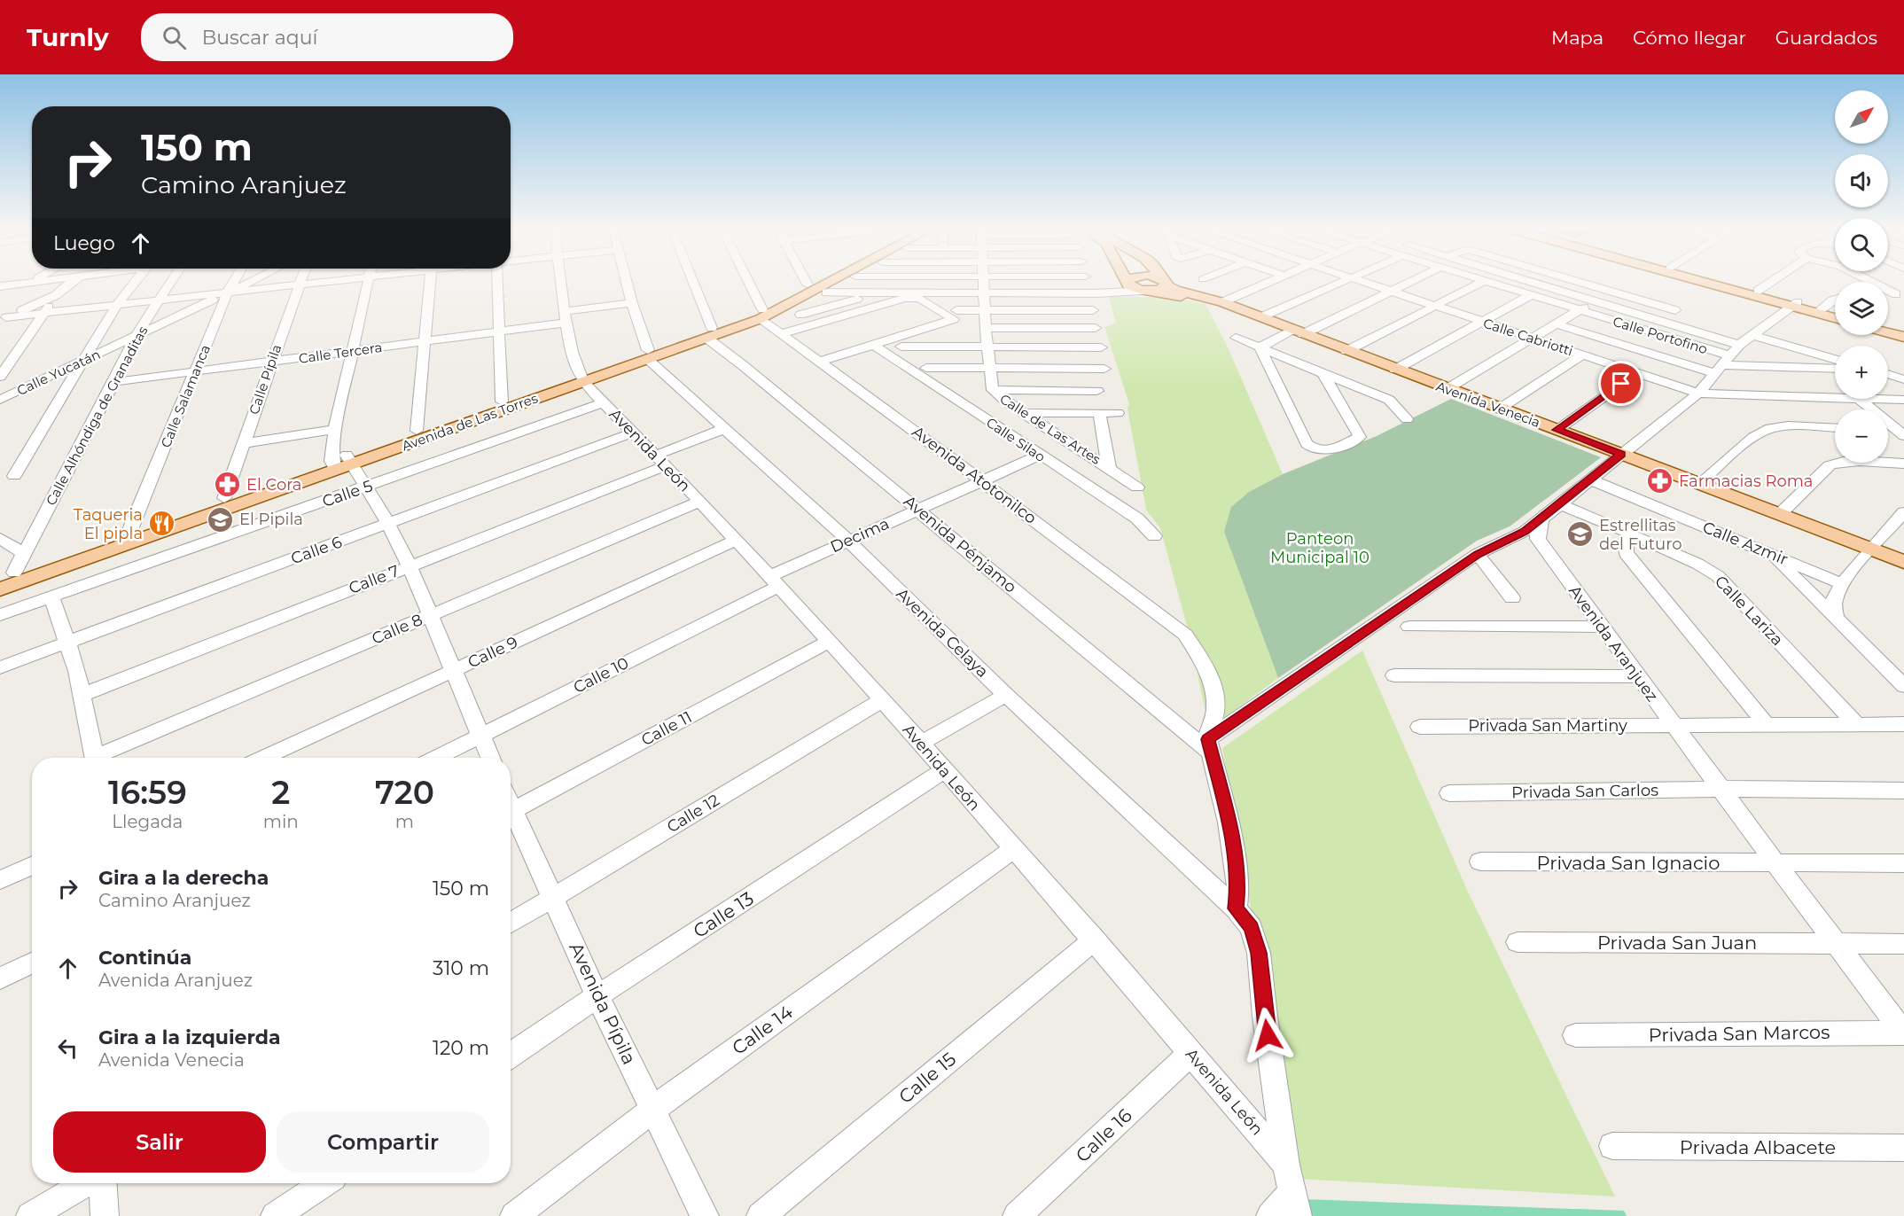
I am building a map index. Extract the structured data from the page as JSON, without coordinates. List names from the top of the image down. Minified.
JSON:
{"streets":{"main road":["Avenida Venecia","Avenida de Las Torres"],"street":["Calle Portofino","Calle Cabriotti","Calle Tercera","Calle Yucatán","Calle Pípila","Calle Salamanca","Calle Alhóndiga de Granaditas","Calle de Las Artes","Calle Silao","Avenida León","Avenida Atotonilco","Calle 5","Decima","Calle Azmir","Avenida Pénjamo","Calle 6","Calle 7","Calle Lariza","Calle 8","Avenida Celaya","Avenida Aranjuez","Calle 9","Calle 10","Privada San Martiny","Calle 11","Privada San Carlos","Calle 12","Privada San Ignacio","Calle 13","Privada San Juan","Avenida Pípila","Calle 14","Privada San Marcos","Calle 15","Calle 16","Privada Albacete"]},"crossings":[["Calle Tercera","Calle Pípila"],["Calle Tercera","Calle Salamanca"],["Calle Tercera","Calle Alhóndiga de Granaditas"],["Calle Tercera","Avenida Celaya"],["Calle Yucatán","Calle Salamanca"],["Calle Yucatán","Calle Alhóndiga de Granaditas"],["Calle Pípila","Avenida de Las Torres"],["Calle Salamanca","Avenida de Las Torres"],["Calle Alhóndiga de Granaditas","Avenida de Las Torres"],["Avenida de Las Torres","Avenida León"],["Avenida de Las Torres","Avenida Atotonilco"],["Avenida de Las Torres","Avenida Pénjamo"],["Avenida de Las Torres","Avenida Celaya"],["Calle Silao","Decima"],["Avenida León","Calle 5"],["Avenida León","Decima"],["Avenida León","Calle 6"],["Avenida León","Calle 7"],["Avenida León","Calle 8"],["Avenida León","Avenida Celaya"],["Avenida León","Calle 9"],["Avenida León","Calle 10"],["Avenida León","Calle 11"],["Avenida León","Calle 12"],["Avenida León","Calle 13"],["Avenida León","Calle 14"],["Avenida León","Calle 15"],["Avenida León","Calle 16"],["Avenida Atotonilco","Decima"],["Avenida Atotonilco","Avenida Pénjamo"],["Decima","Avenida Pénjamo"],["Decima","Avenida Celaya"],["Decima","Calle 10"],["Calle 7","Avenida Celaya"],["Calle Lariza","Privada San Martiny"],["Avenida Aranjuez","Privada San Martiny"],["Avenida Aranjuez","Privada San Carlos"],["Avenida Aranjuez","Privada San Ignacio"],["Avenida Aranjuez","Privada San Juan"],["Avenida Aranjuez","Privada San Marcos"],["Calle 12","Avenida Pípila"],["Calle 13","Avenida Pípila"],["Avenida Pípila","Calle 14"]],"parks":["Panteon Municipal 10"],"places":{"pharmacy":["Farmacias Roma","El Cora"],"school or university":["El Pipila","Estrellitas del Futuro"],"restaurant":["Taqueria El pipla"]},"north":"top right","page":{"header":"Turnly","search":"Buscar aquí","nav":["Mapa","Cómo llegar","Guardados"],"map_buttons":["+","−"],"turn":["150 m","Camino Aranjuez"],"then":"Luego","eta":["16:59","Llegada","2","min","720","m"],"list":[{"name":"Gira a la derecha","note":"Camino Aranjuez","value":"150 m"},{"name":"Continúa","note":"Avenida Aranjuez","value":"310 m"},{"name":"Gira a la izquierda","note":"Avenida Venecia","value":"120 m"}],"buttons":["Salir","Compartir"]}}
